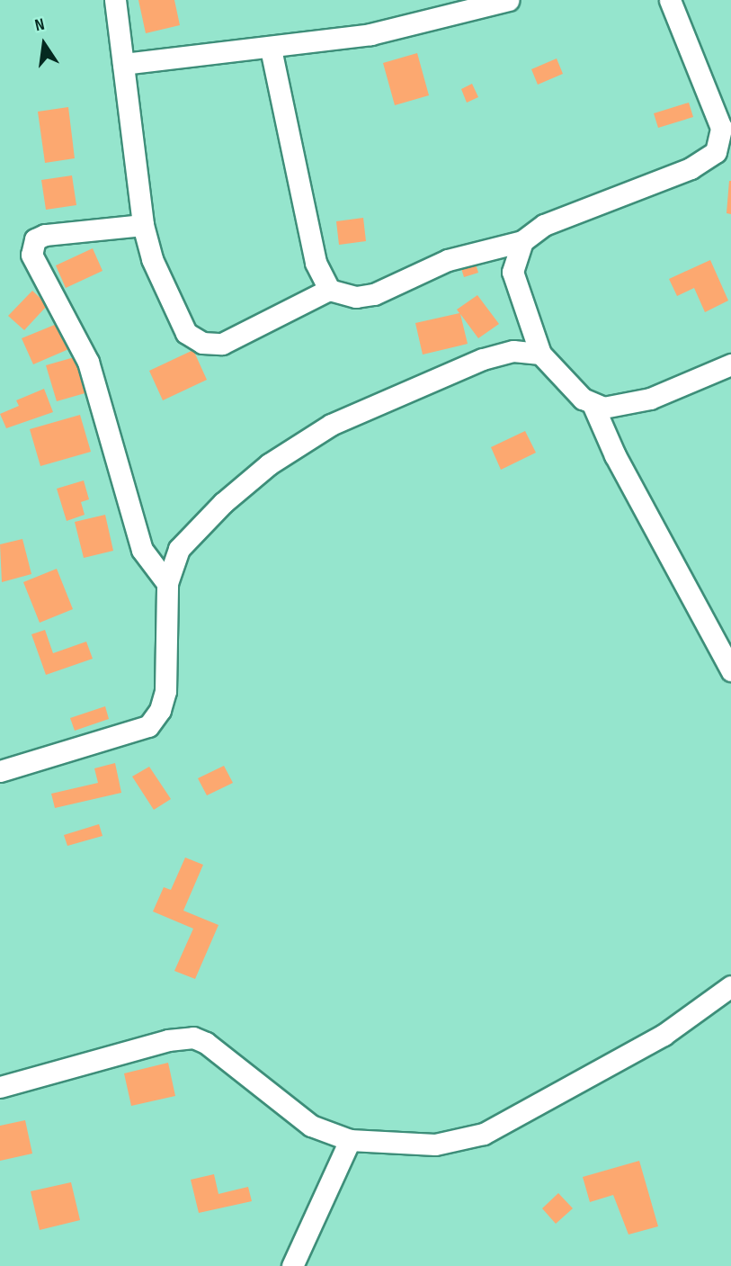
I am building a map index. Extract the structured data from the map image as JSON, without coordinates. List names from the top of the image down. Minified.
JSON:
{"north":"top"}
